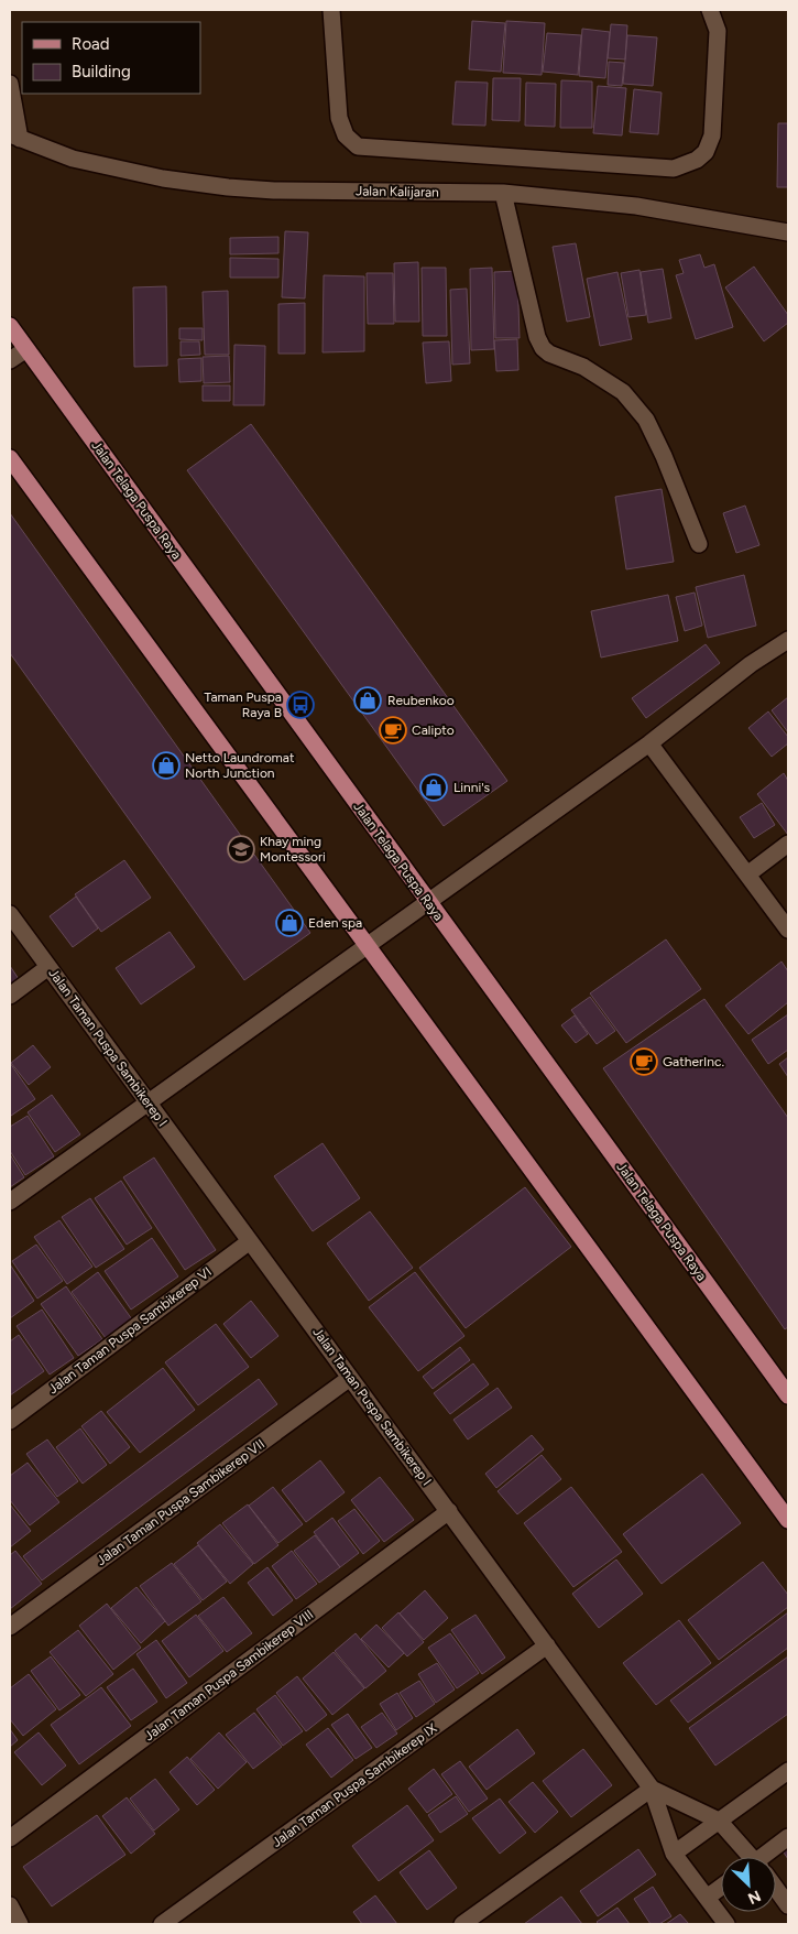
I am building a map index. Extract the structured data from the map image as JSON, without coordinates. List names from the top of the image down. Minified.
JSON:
{"streets":{"main road":["Jalan Telaga Puspa Raya"],"street":["Jalan Kalijaran","Jalan Taman Puspa Sambikerep I","Jalan Taman Puspa Sambikerep VI","Jalan Taman Puspa Sambikerep VII","Jalan Taman Puspa Sambikerep VIII","Jalan Taman Puspa Sambikerep IX"]},"crossings":[["Jalan Taman Puspa Sambikerep I","Jalan Taman Puspa Sambikerep VI"],["Jalan Taman Puspa Sambikerep I","Jalan Taman Puspa Sambikerep VII"],["Jalan Taman Puspa Sambikerep I","Jalan Taman Puspa Sambikerep VIII"],["Jalan Taman Puspa Sambikerep I","Jalan Taman Puspa Sambikerep IX"]],"places":{"shop":["Reubenkoo","Netto Laundromat North Junction","Linni's","Eden spa"],"bus stop":["Taman Puspa Raya B"],"cafe":["Calipto","GatherInc."],"school or university":["Khay ming Montessori"]},"legend":["Road","Building"],"north":"bottom right"}
